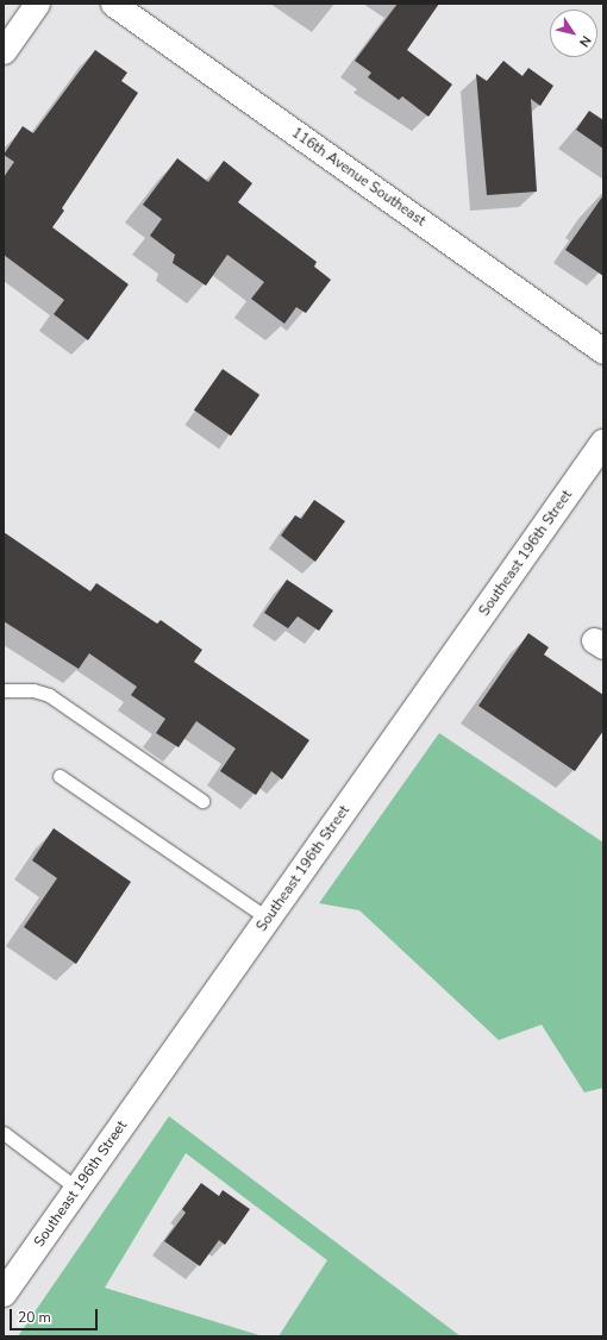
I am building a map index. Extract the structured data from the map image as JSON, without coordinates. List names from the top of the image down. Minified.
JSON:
{"streets":{"street":["116th Avenue Southeast","Southeast 196th Street"]},"scale_bar":"20 m","north":"bottom right"}
